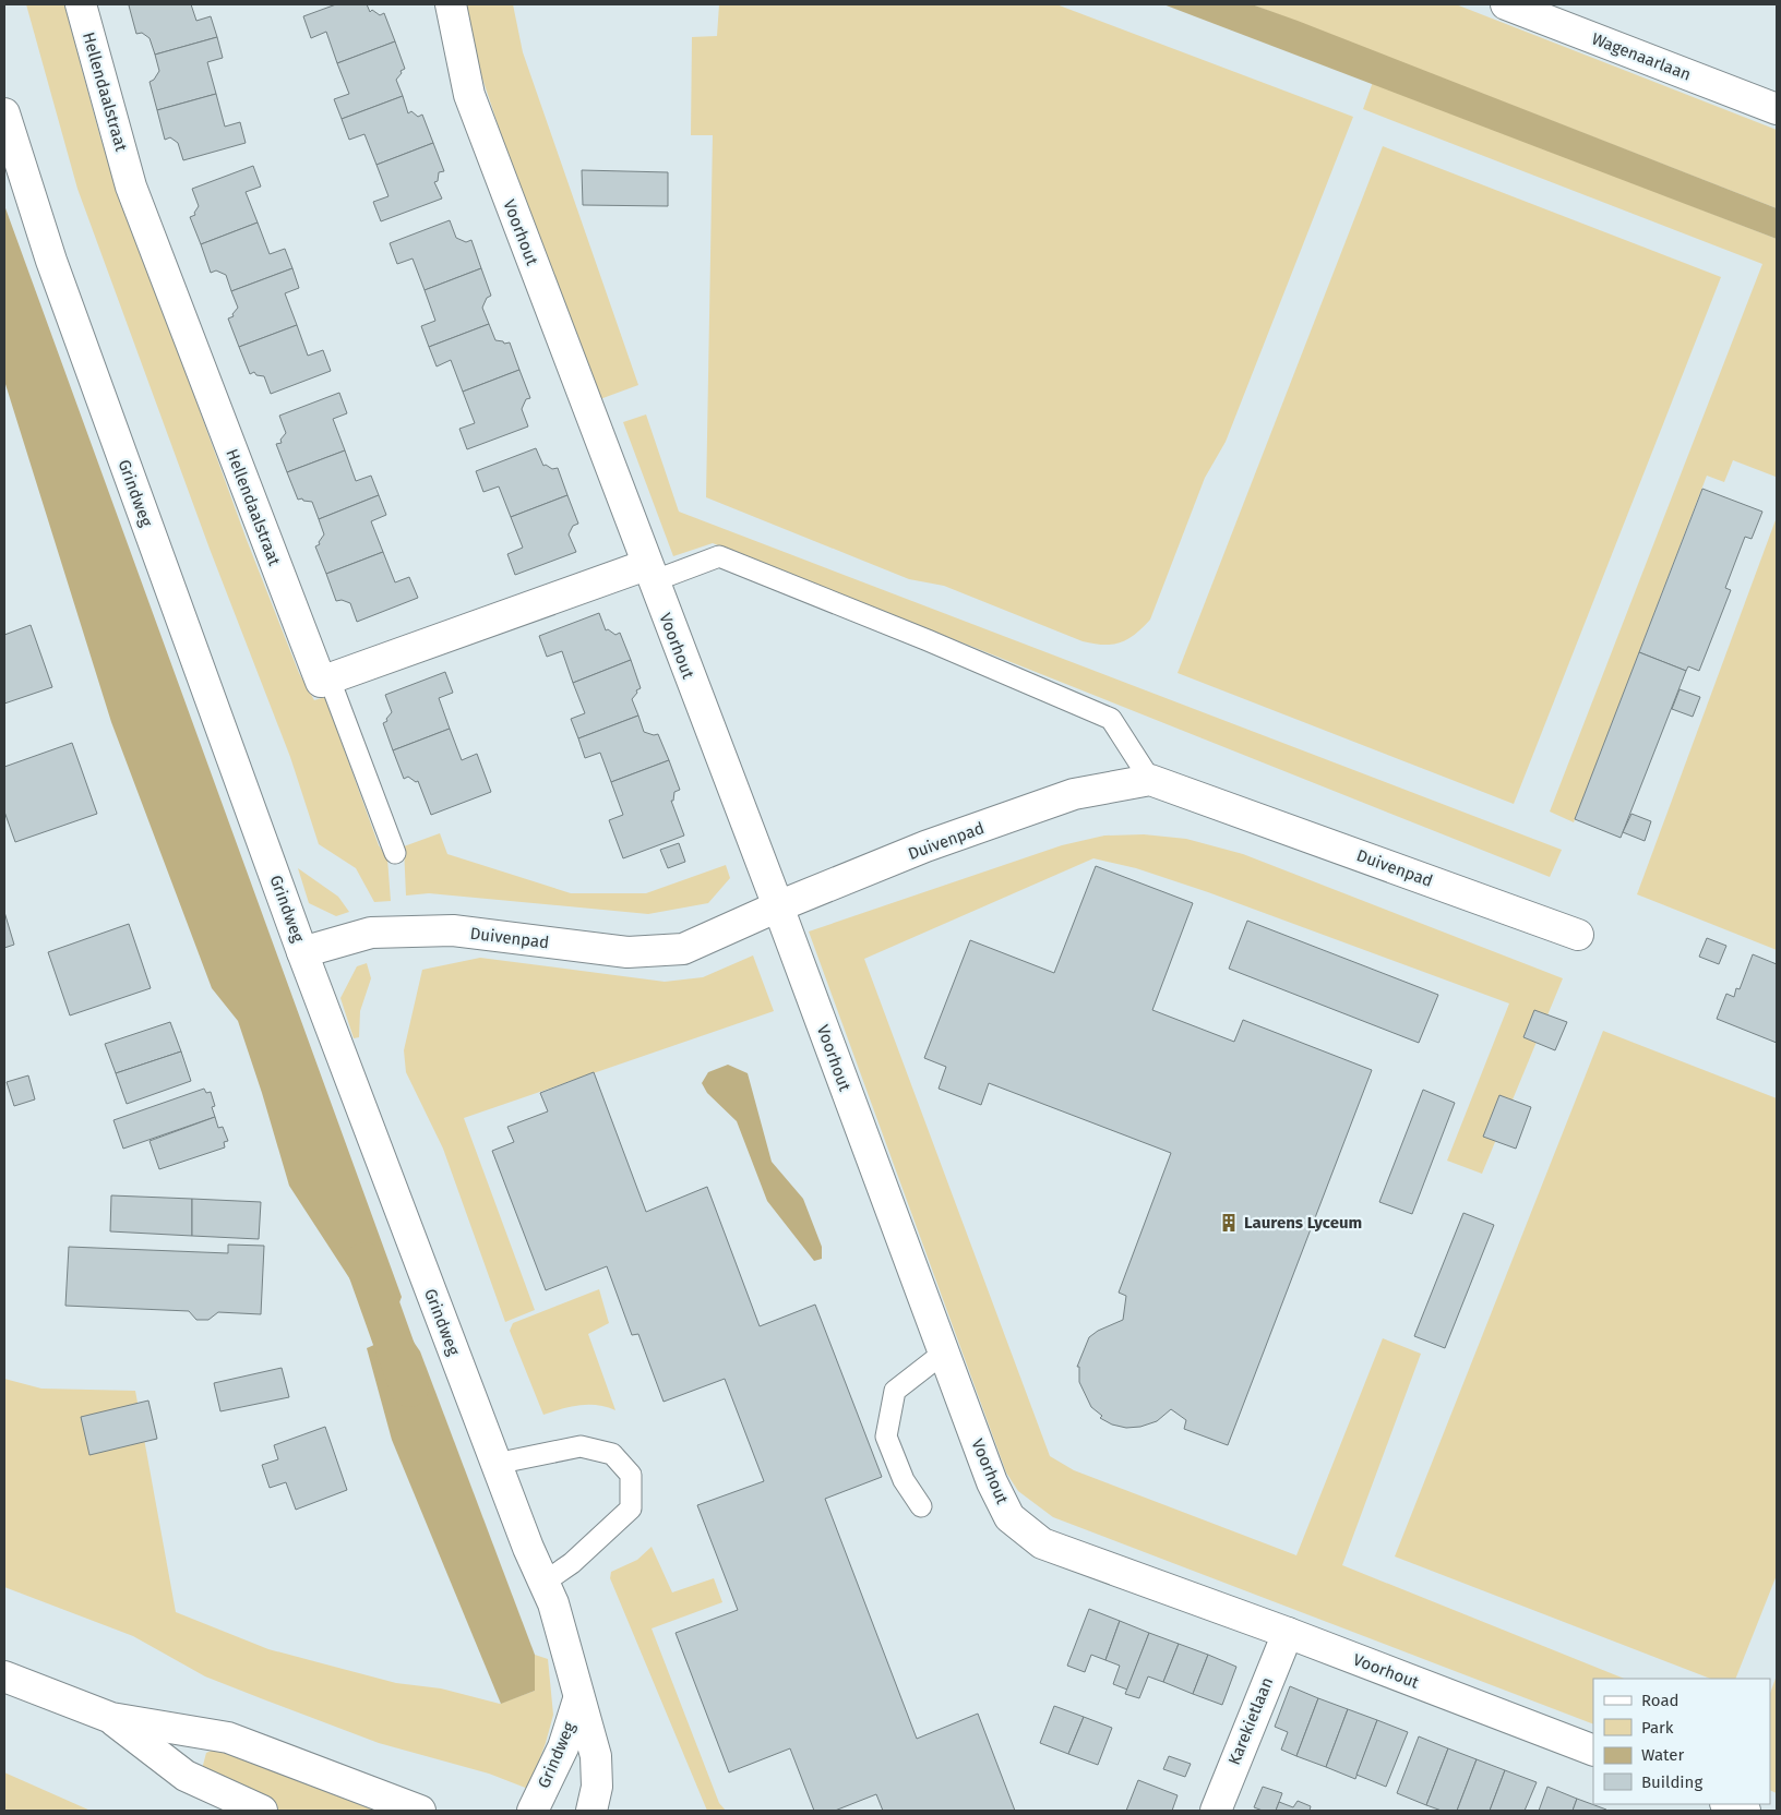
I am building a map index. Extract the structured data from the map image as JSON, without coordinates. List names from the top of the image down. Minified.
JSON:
{"streets":{"street":["Wagenaarlaan","Hellendaalstraat","Voorhout","Grindweg","Duivenpad","Karekietlaan"]},"crossings":[["Voorhout","Duivenpad"],["Voorhout","Karekietlaan"],["Grindweg","Duivenpad"]],"places":{"building":["Laurens Lyceum"]},"legend":["Road","Park","Water","Building"]}
